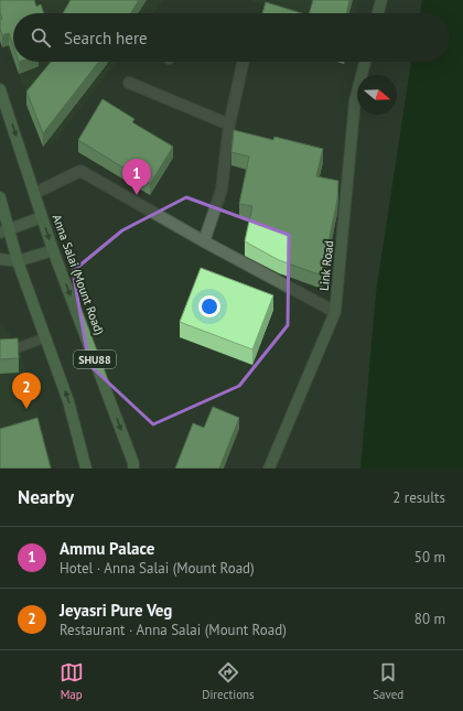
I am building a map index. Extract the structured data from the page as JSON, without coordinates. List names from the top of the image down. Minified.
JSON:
{"streets":{"main road":["Anna Salai (Mount Road)","SHU88"],"street":["Link Road"]},"north":"right","page":{"search":"Search here","pins":["1","2"],"heading":["Nearby","2 results"],"list":[{"mark":"1","name":"Ammu Palace","note":"Hotel · Anna Salai (Mount Road)","value":"50 m"},{"mark":"2","name":"Jeyasri Pure Veg","note":"Restaurant · Anna Salai (Mount Road)","value":"80 m"}],"nav":["Map","Directions","Saved"]}}
